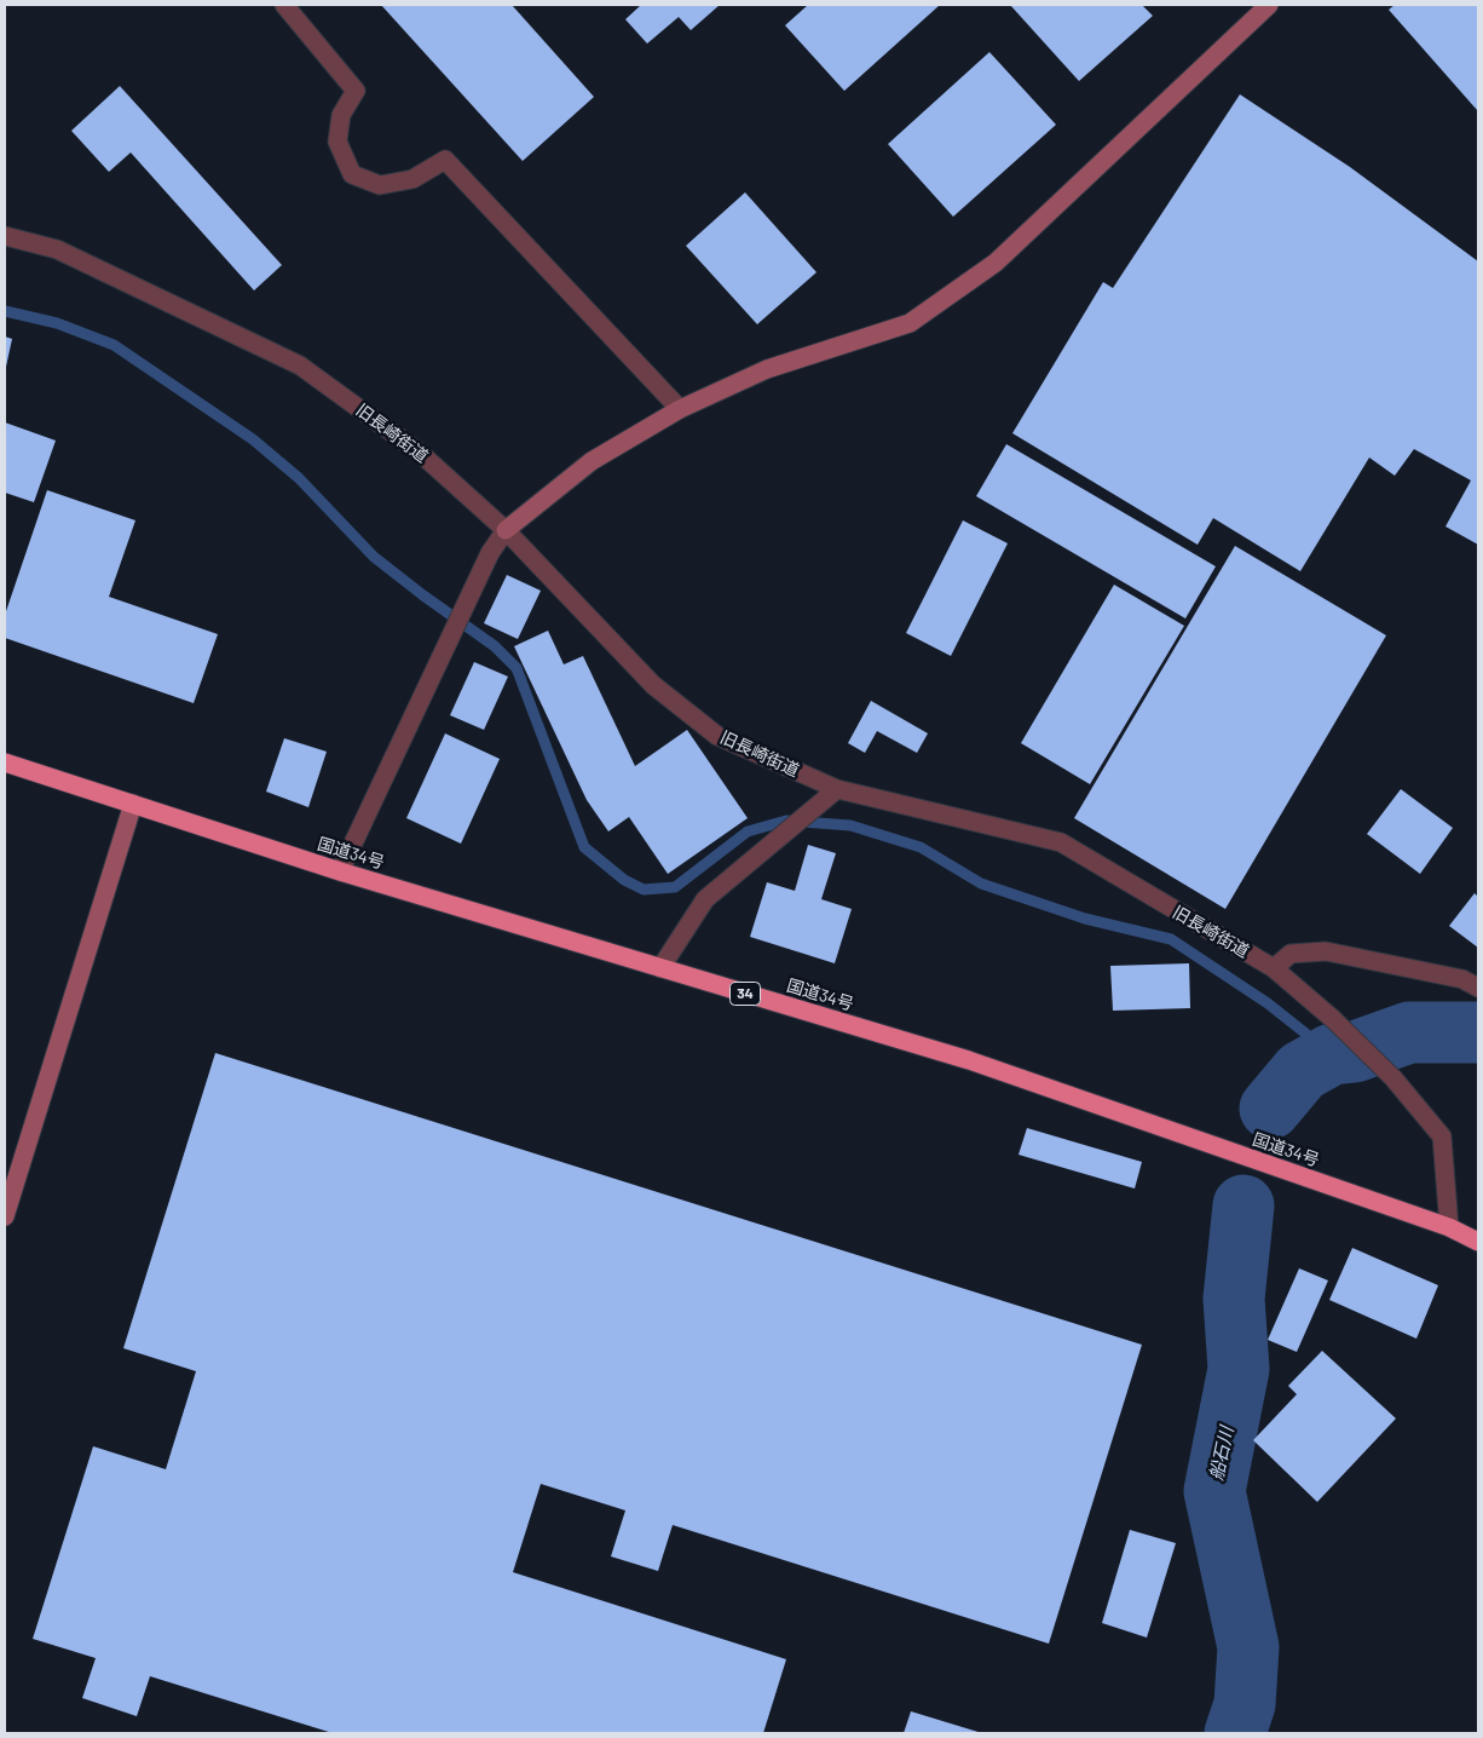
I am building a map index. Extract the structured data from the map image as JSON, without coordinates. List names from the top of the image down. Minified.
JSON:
{"streets":{"highway":["国道34号","34"],"street":["旧長崎街道"]},"crossings":[["旧長崎街道","国道34号"]],"water":["船石川"]}
